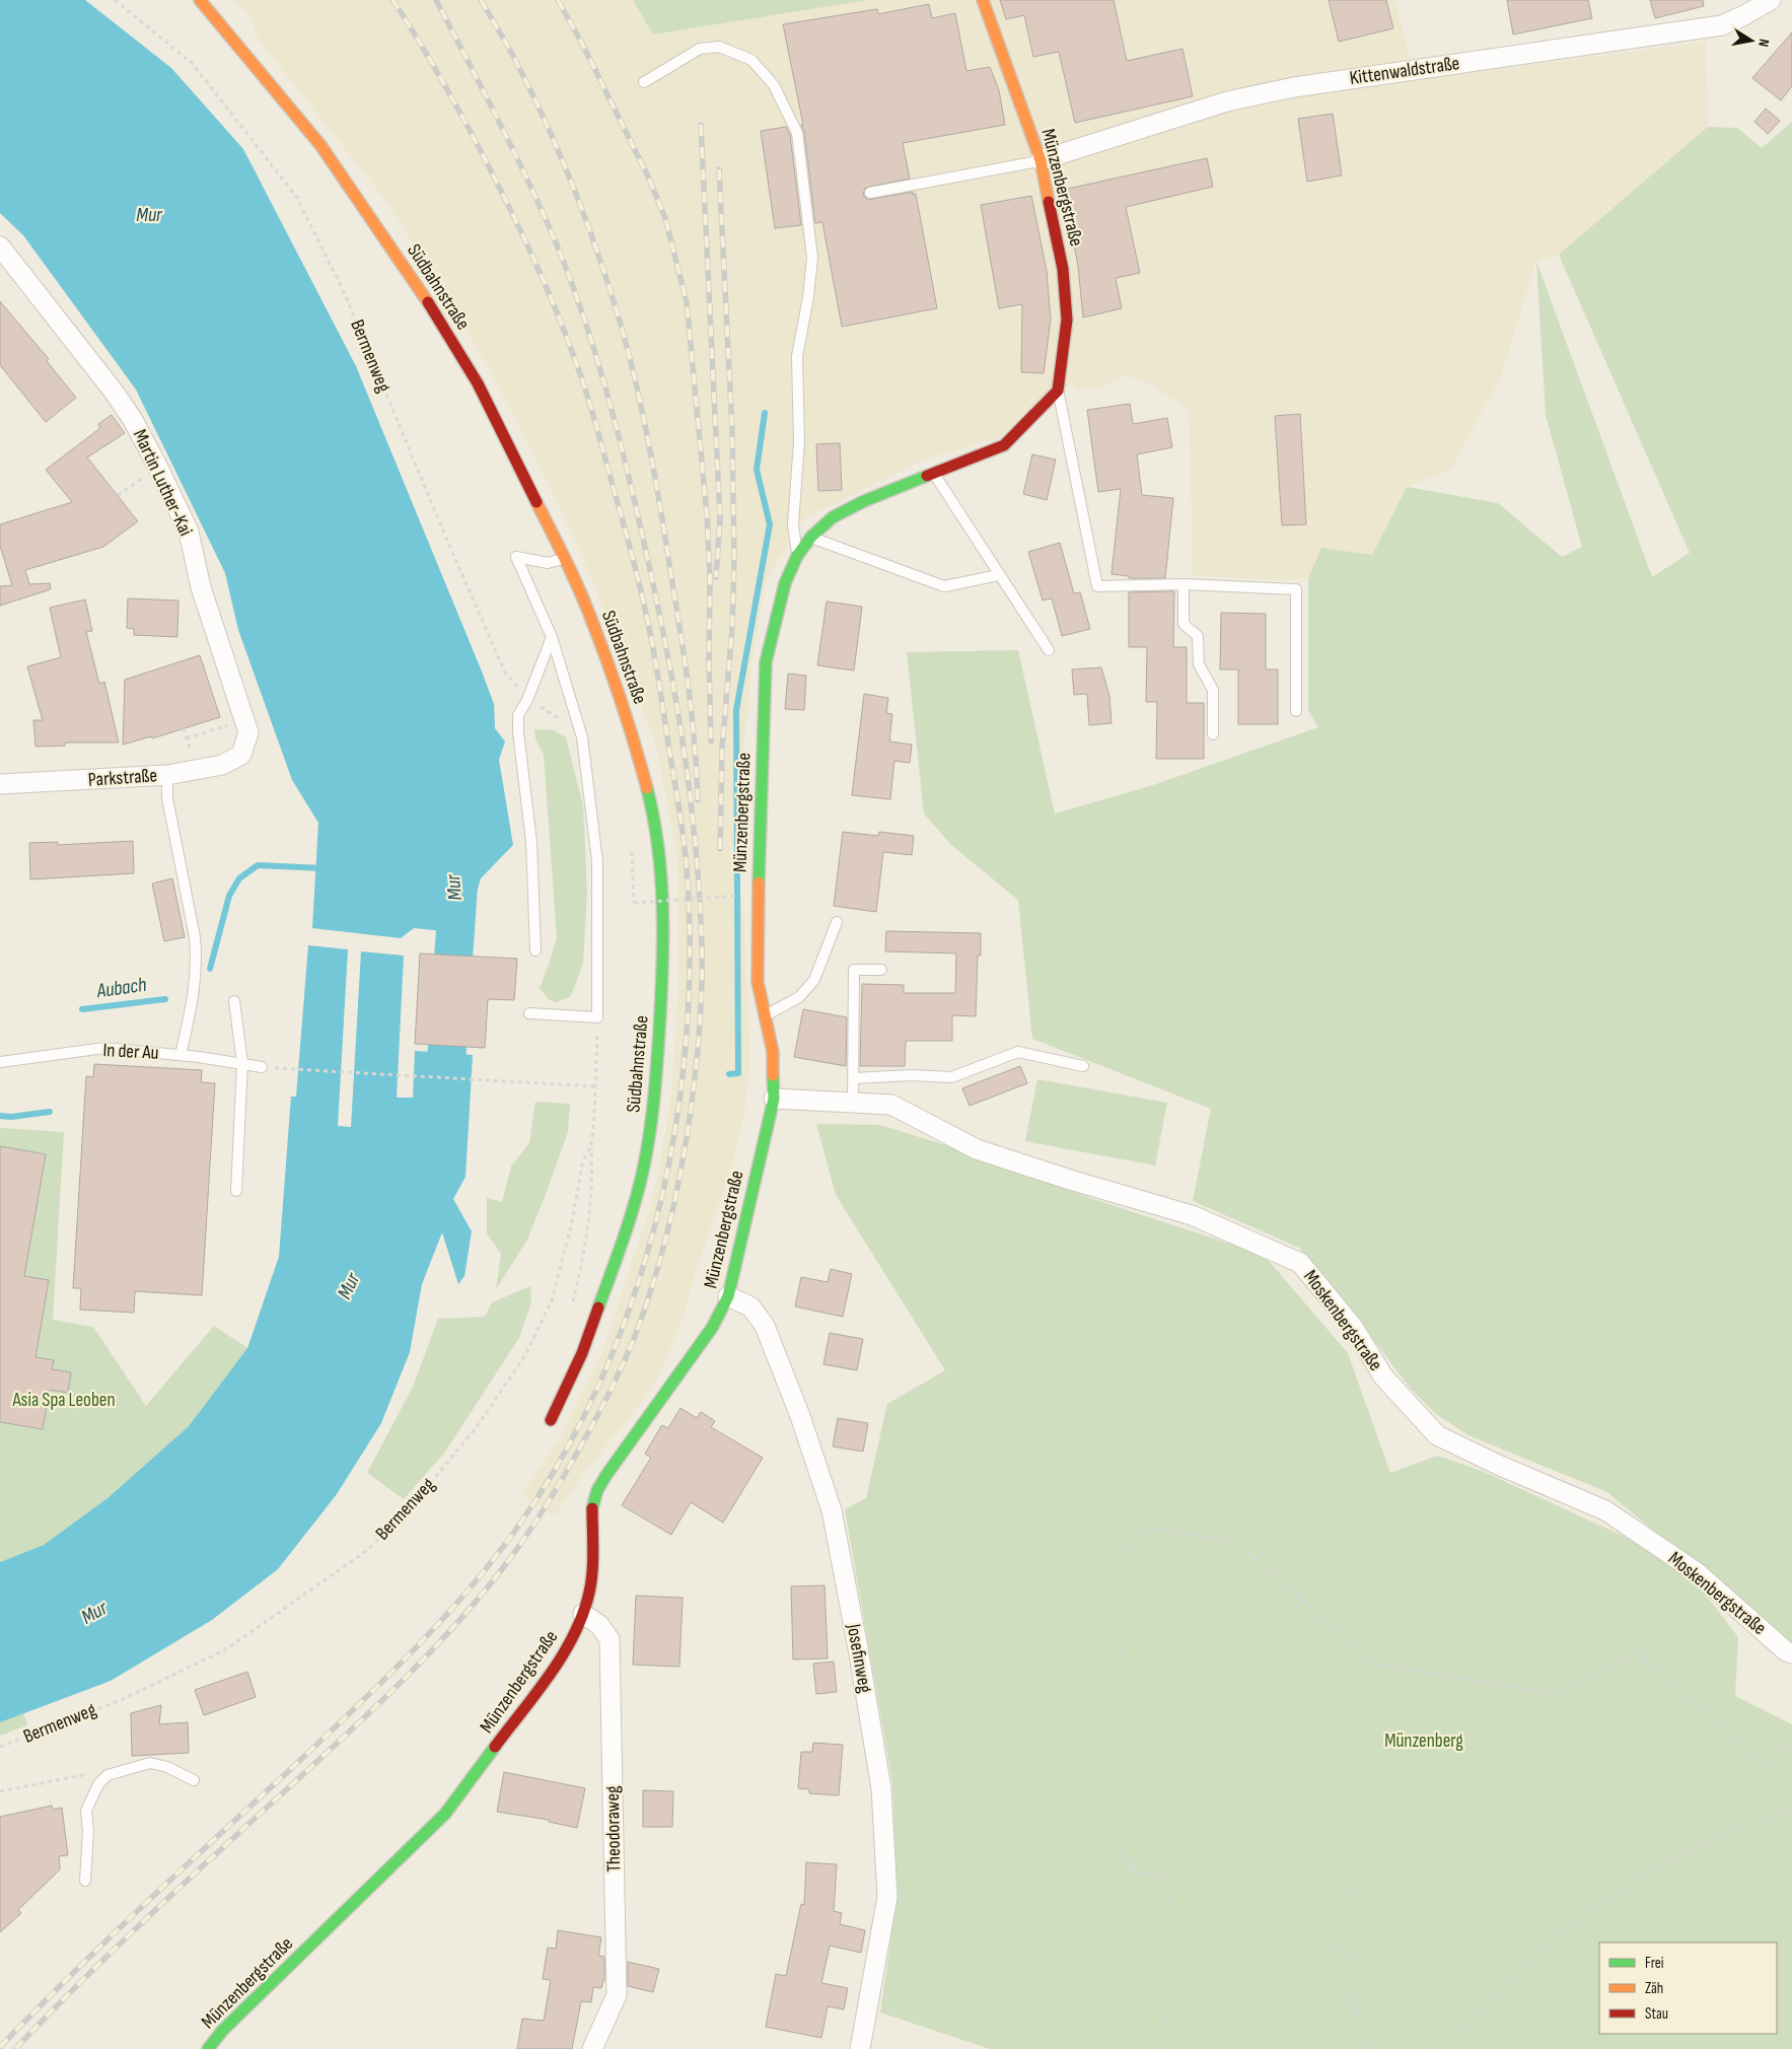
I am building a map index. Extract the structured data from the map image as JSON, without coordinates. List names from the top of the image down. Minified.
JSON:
{"streets":{"street":["Kittenwaldstraße","Münzenbergstraße","Südbahnstraße","Martin Luther-Kai","Parkstraße","Moskenbergstraße","Josefinweg","Theodoraweg"],"lane":["In der Au"],"path":["Bermenweg"]},"crossings":[["Kittenwaldstraße","Münzenbergstraße"],["Münzenbergstraße","Moskenbergstraße"],["Münzenbergstraße","Josefinweg"],["Münzenbergstraße","Theodoraweg"],["Martin Luther-Kai","Parkstraße"]],"water":["Mur","Aubach"],"parks":["Asia Spa Leoben","Münzenberg"],"legend":["Frei","Zäh","Stau"],"north":"right"}
